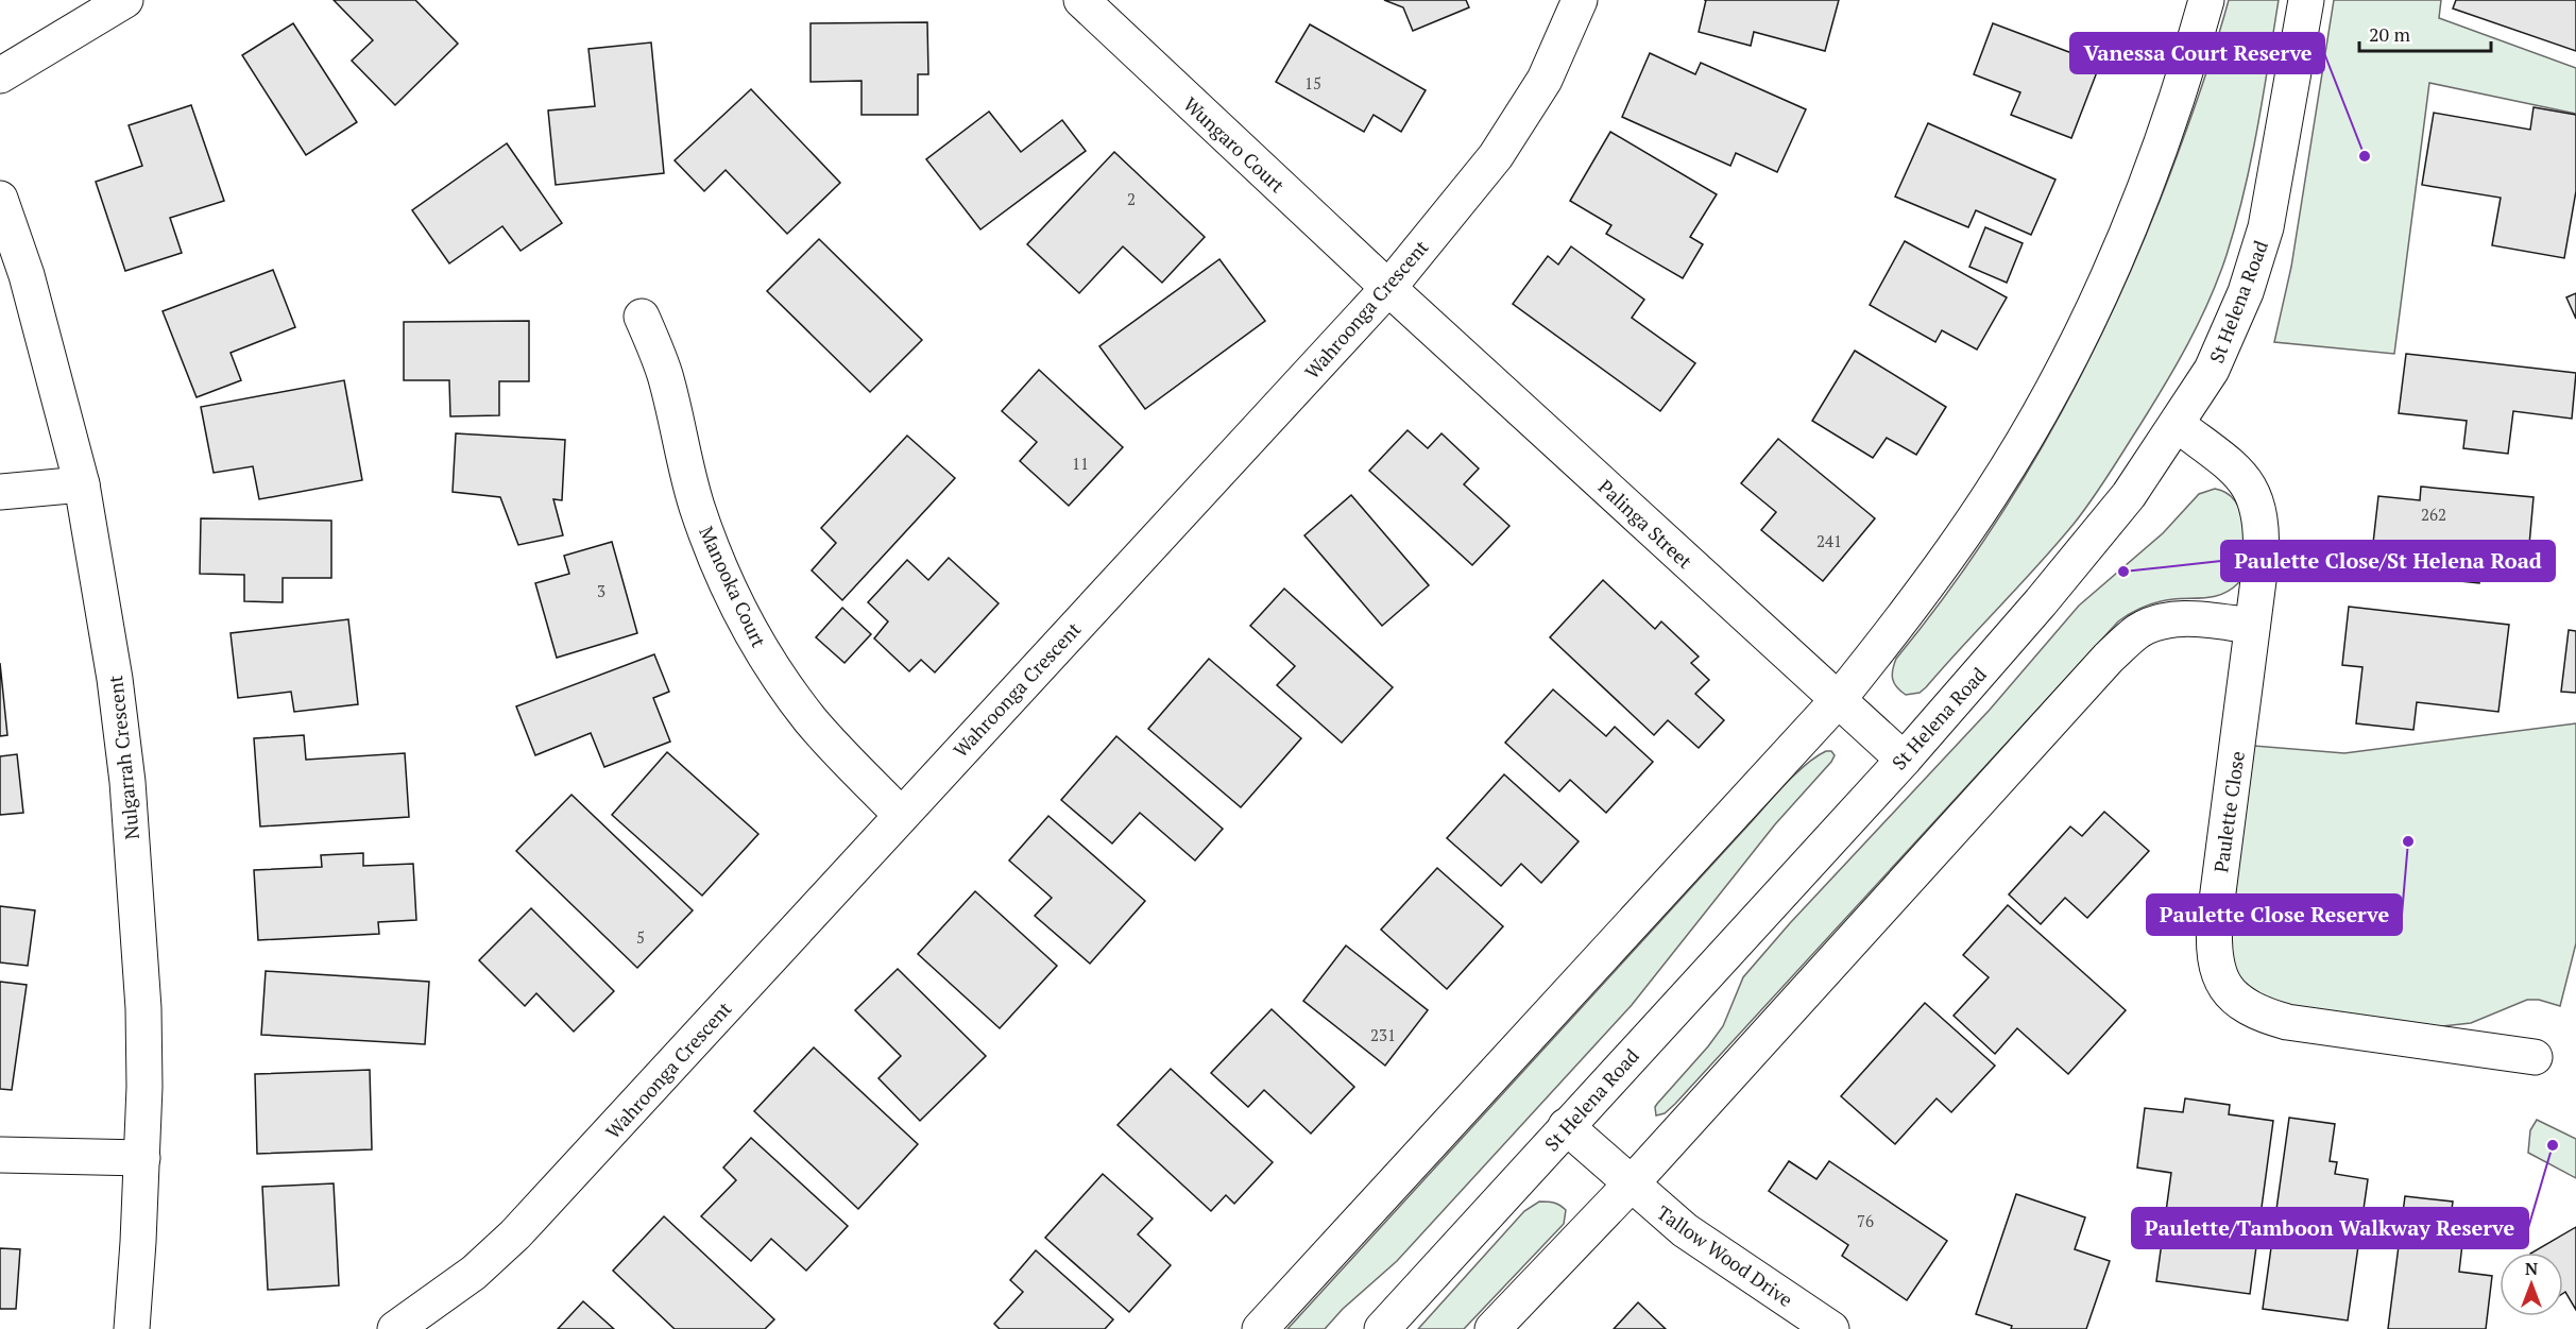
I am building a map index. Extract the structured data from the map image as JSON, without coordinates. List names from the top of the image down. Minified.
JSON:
{"streets":{"street":["Wungaro Court","St Helena Road","Wahroonga Crescent","Palinga Street","Manooka Court","Nulgarrah Crescent","Paulette Close","Tallow Wood Drive"]},"crossings":[["Wungaro Court","Wahroonga Crescent"],["Wungaro Court","Palinga Street"],["St Helena Road","Palinga Street"],["St Helena Road","Paulette Close"],["St Helena Road","Tallow Wood Drive"],["Wahroonga Crescent","Palinga Street"],["Wahroonga Crescent","Manooka Court"]],"places":["Vanessa Court Reserve","Paulette Close/St Helena Road","Paulette Close Reserve","Paulette/Tamboon Walkway Reserve"],"house_numbers":["15","2","11","262","241","3","5","231","76"],"scale_bar":"20 m","north":"top"}
